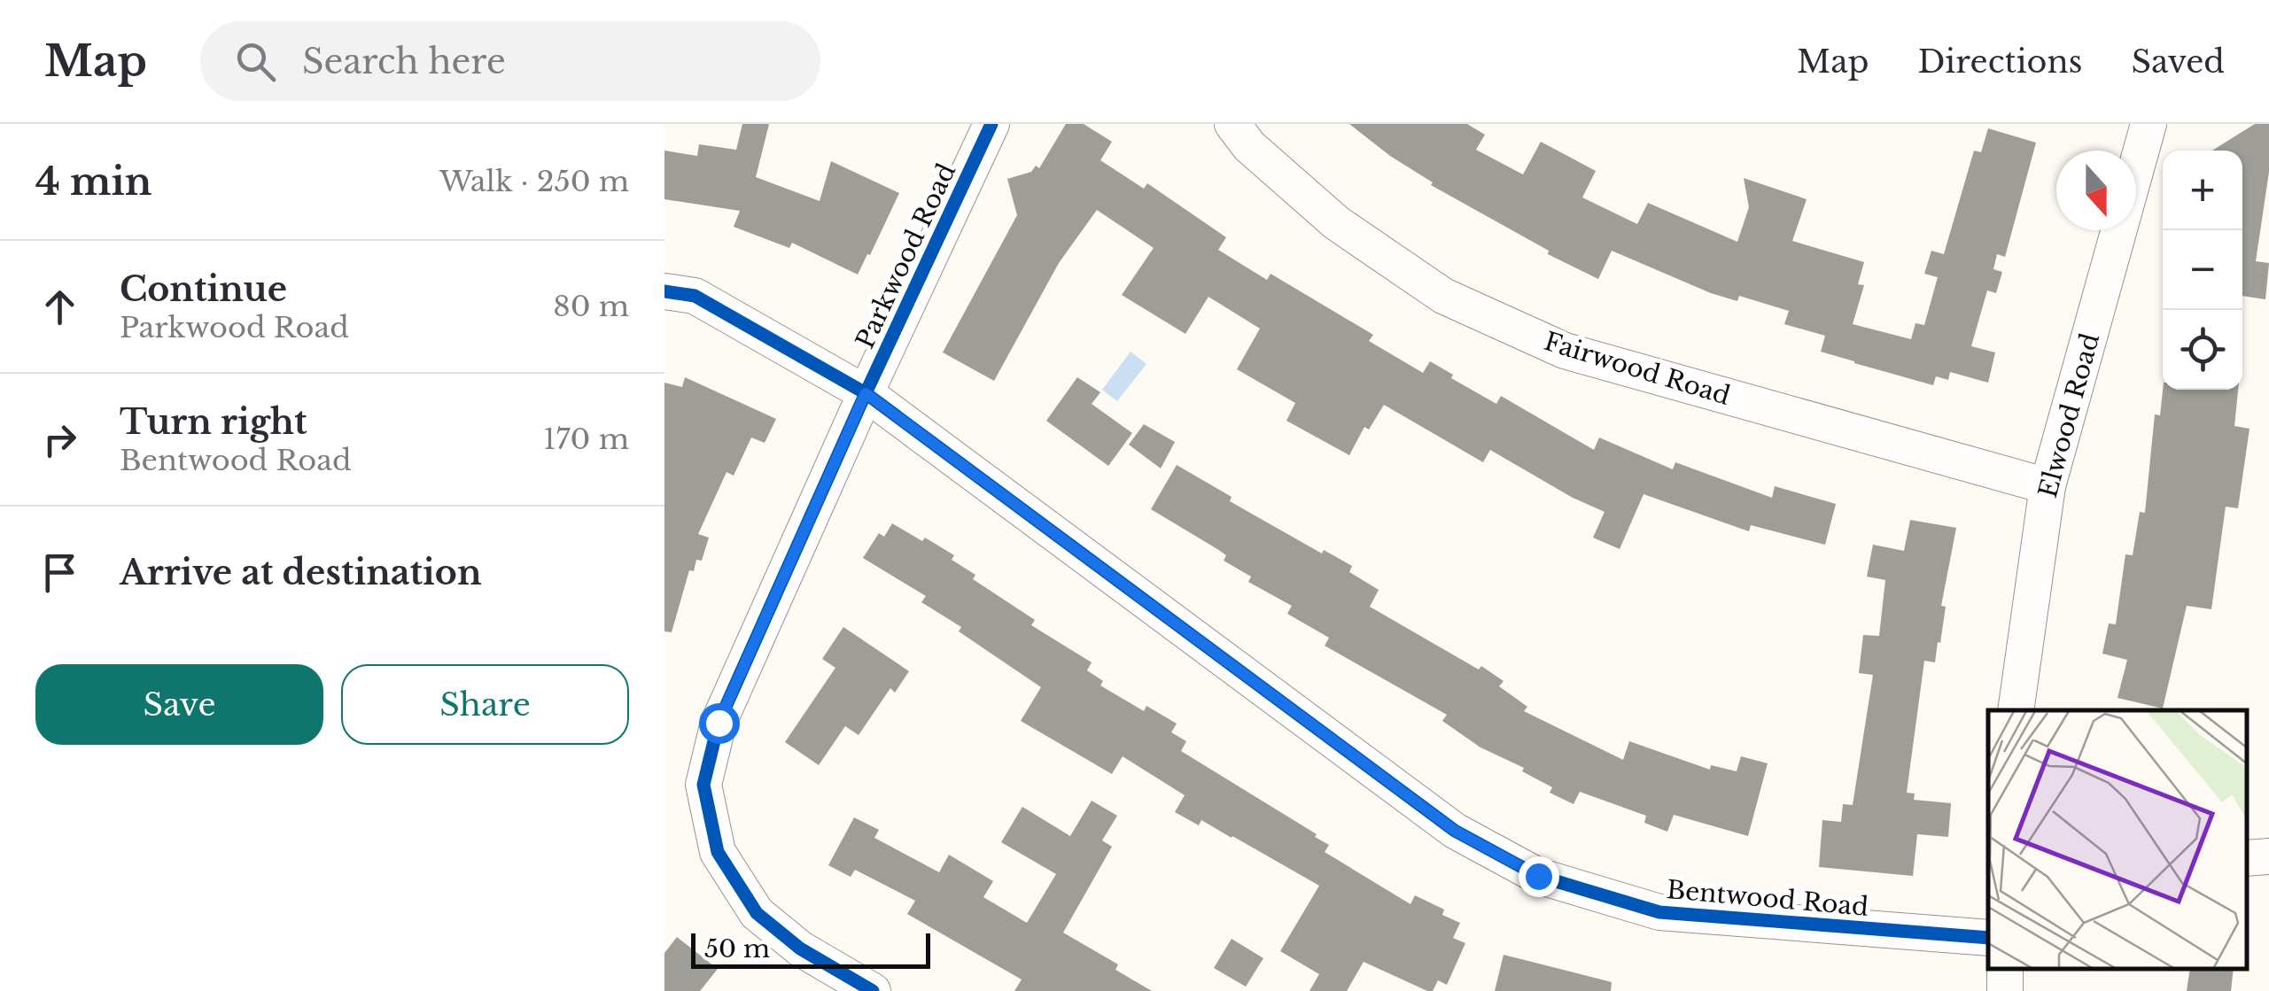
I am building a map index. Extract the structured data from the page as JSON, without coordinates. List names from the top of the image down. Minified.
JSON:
{"streets":{"street":["Parkwood Road","Fairwood Road","Elwood Road","Bentwood Road"]},"crossings":[["Parkwood Road","Bentwood Road"],["Fairwood Road","Elwood Road"]],"scale_bar":"50 m","north":"bottom","page":{"header":"Map","search":"Search here","nav":["Map","Directions","Saved"],"heading":["4 min","Walk · 250 m"],"map_buttons":["+","−"],"list":[["Continue","Parkwood Road","80 m"],["Turn right","Bentwood Road","170 m"],"Arrive at destination"],"buttons":["Save","Share"],"scale":"50 m"}}
